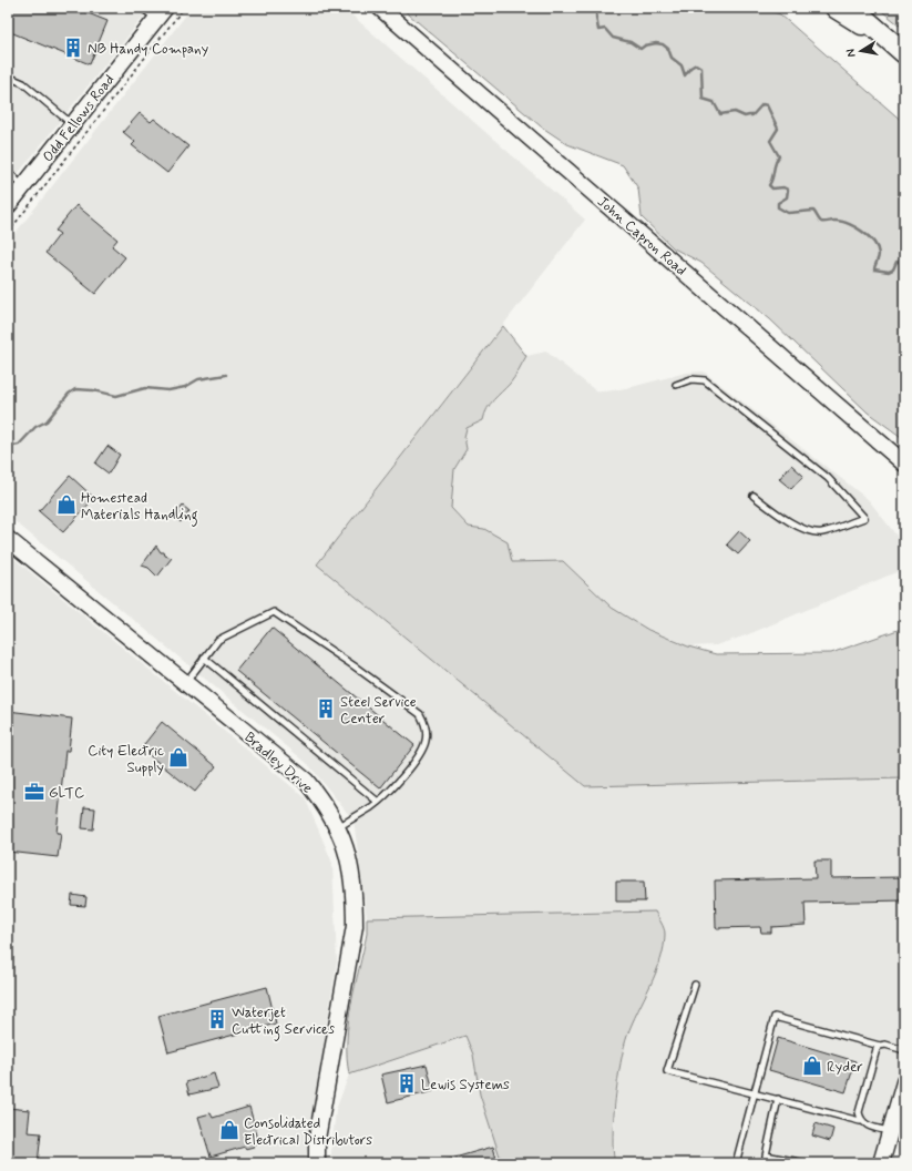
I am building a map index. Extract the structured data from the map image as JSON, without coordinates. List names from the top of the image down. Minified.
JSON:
{"streets":{"street":["Odd Fellows Road","John Capron Road","Bradley Drive"]},"places":{"building":["NB Handy Company","Steel Service Center","Waterjet Cutting Services","Lewis Systems"],"shop":["Homestead Materials Handling","City Electric Supply","Ryder","Consolidated Electrical Distributors"],"office":["GLTC"]},"north":"left"}
